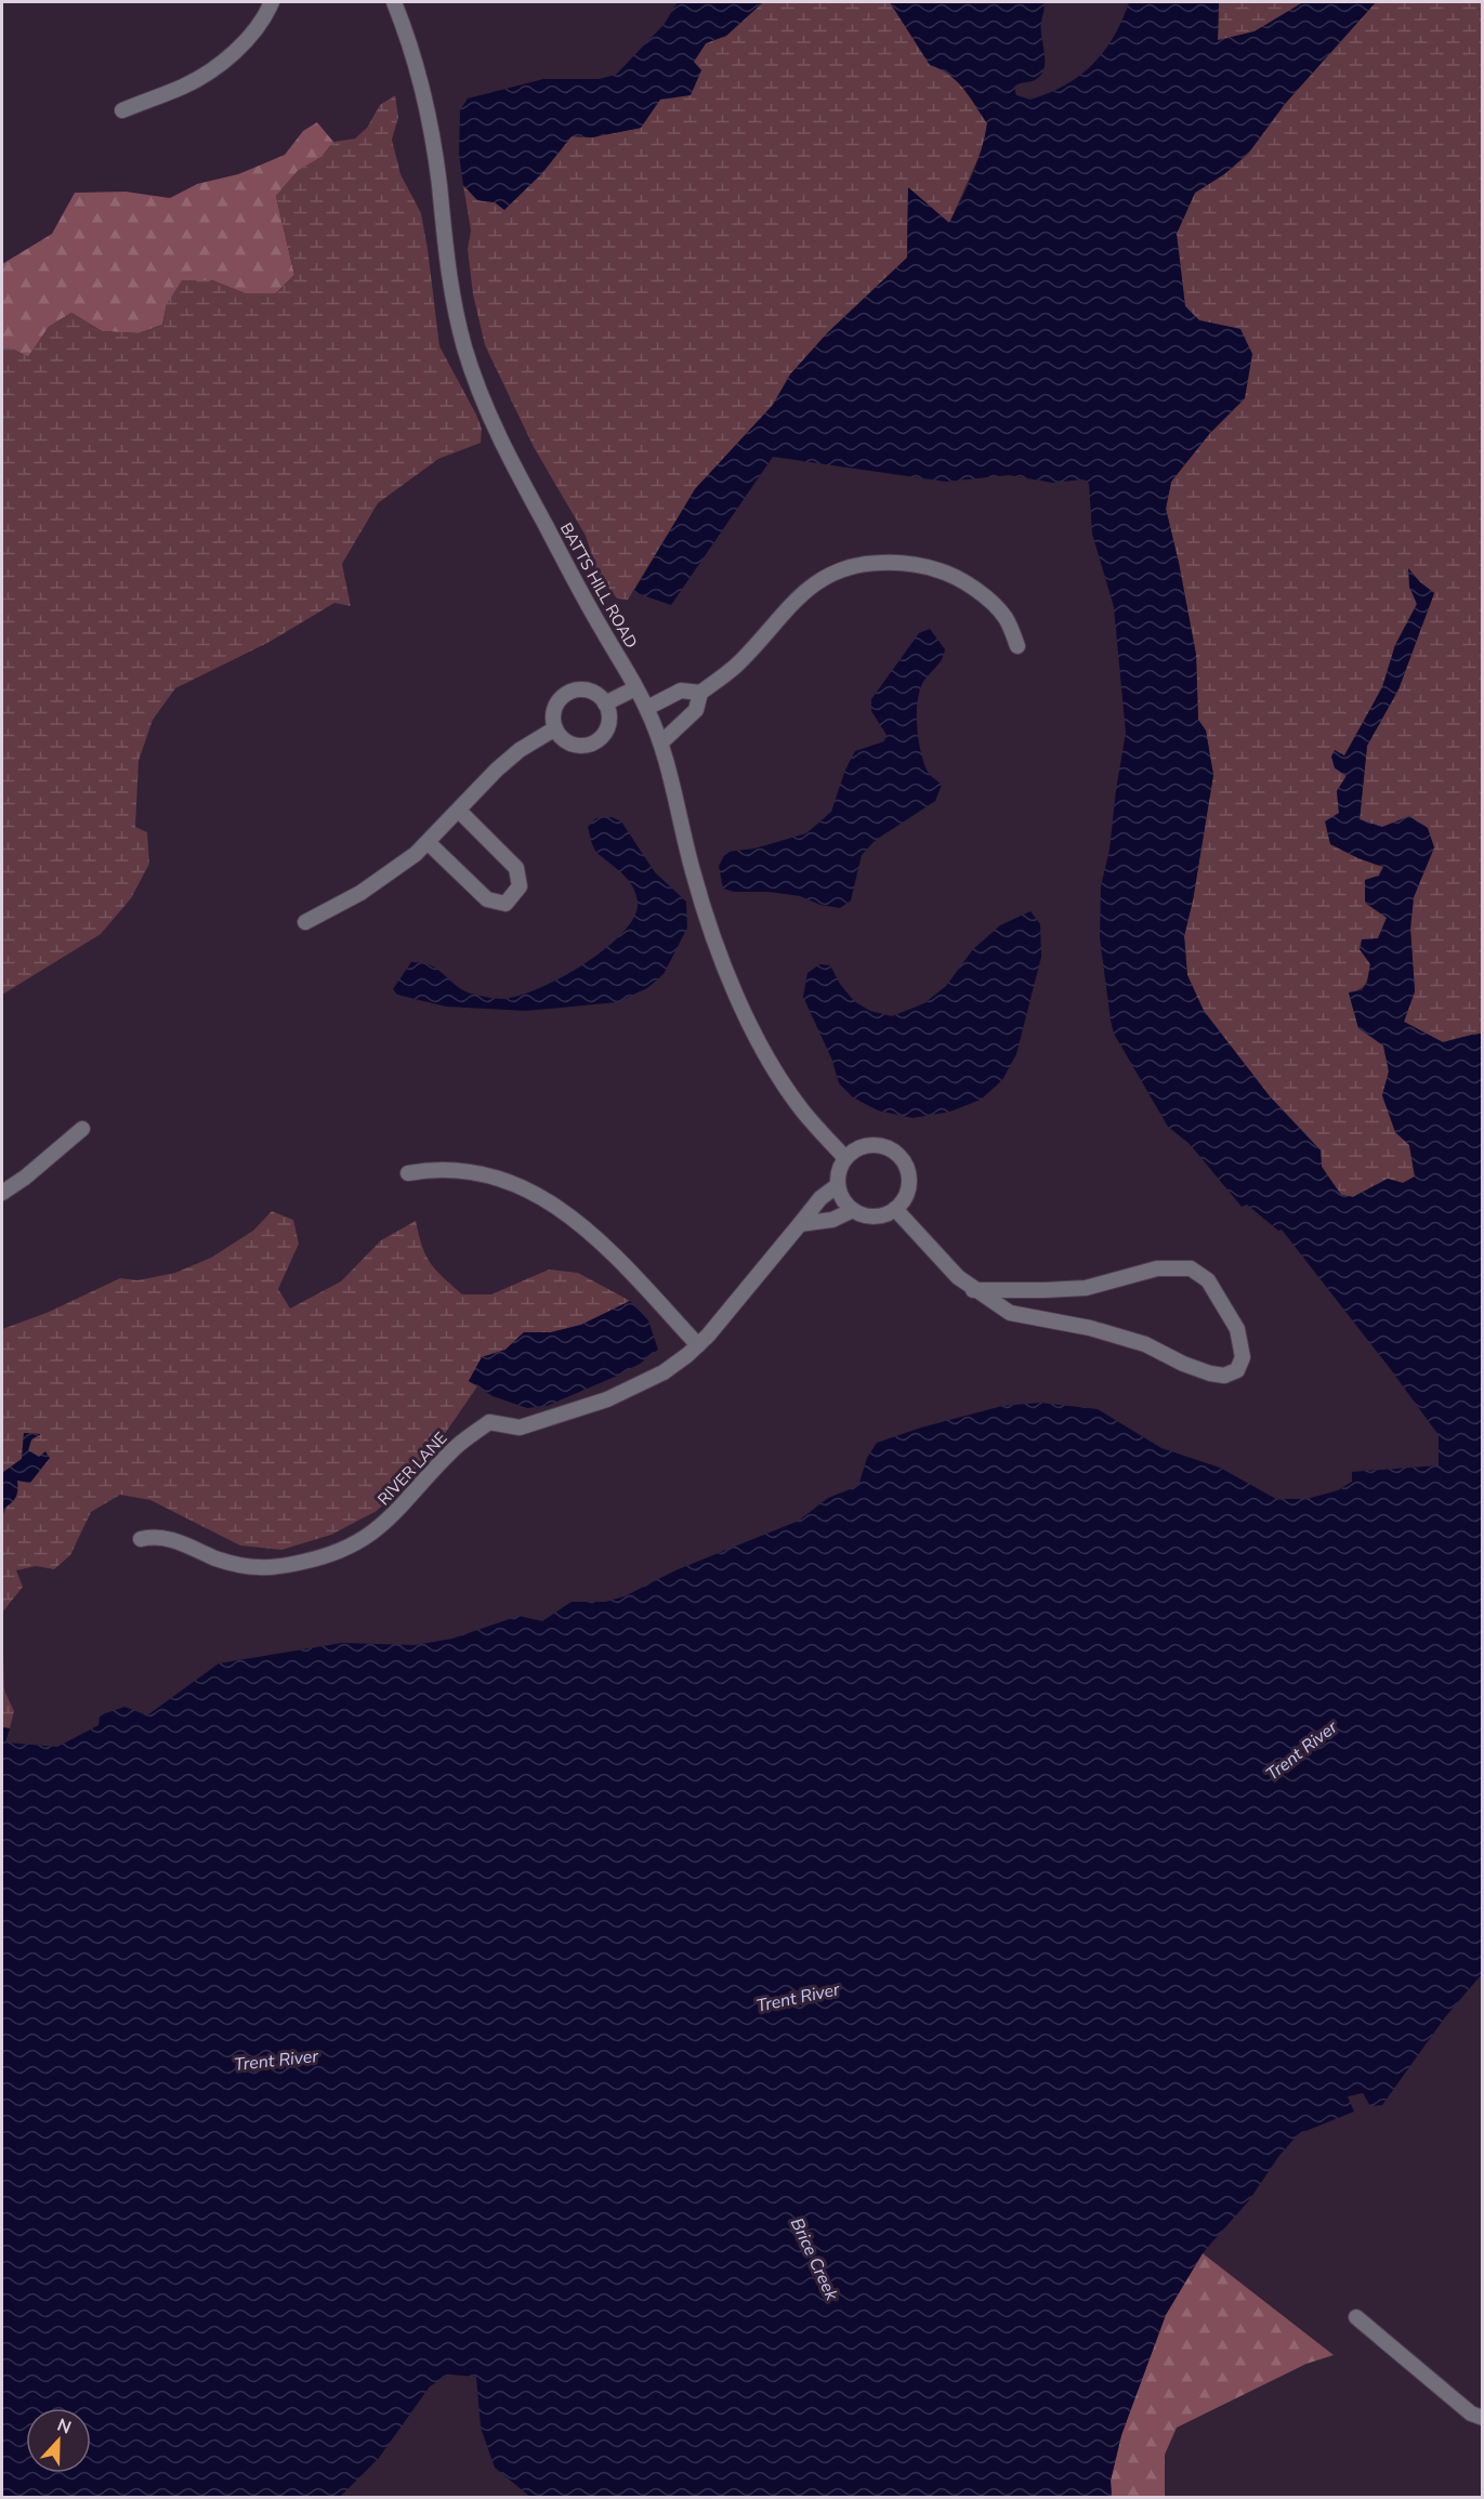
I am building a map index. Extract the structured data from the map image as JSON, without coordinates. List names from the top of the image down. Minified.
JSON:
{"streets":{"street":["BATTS HILL ROAD","RIVER LANE"]},"crossings":[["BATTS HILL ROAD","RIVER LANE"]],"water":["Trent River","Brice Creek"],"north":"top"}
